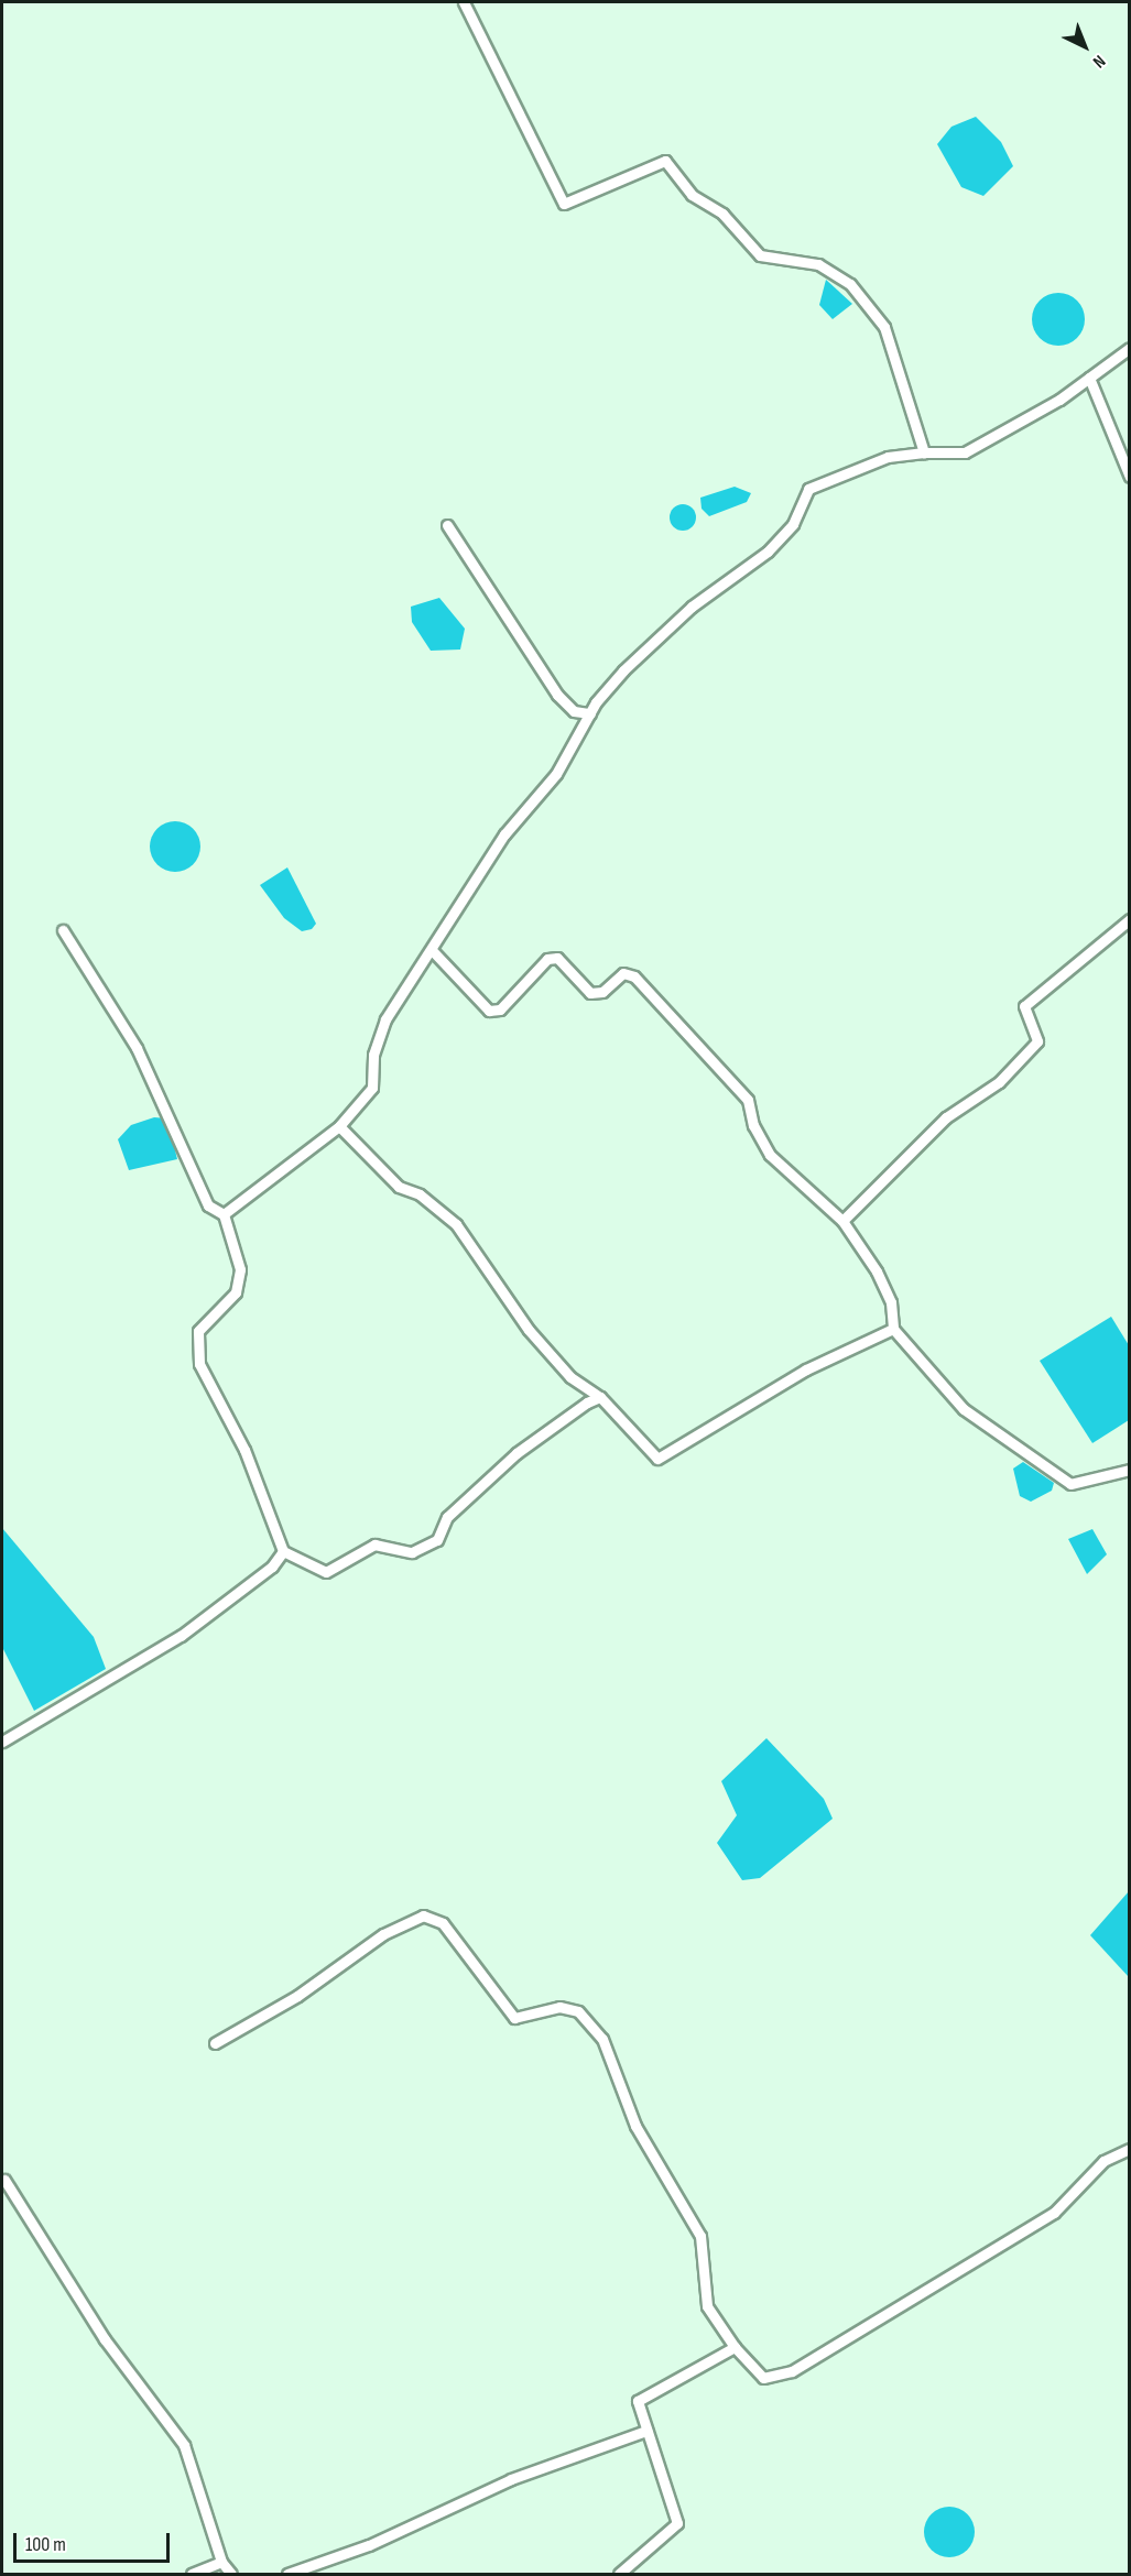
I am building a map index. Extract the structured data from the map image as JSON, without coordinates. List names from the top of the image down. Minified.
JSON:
{"scale_bar":"100 m","north":"bottom right"}
